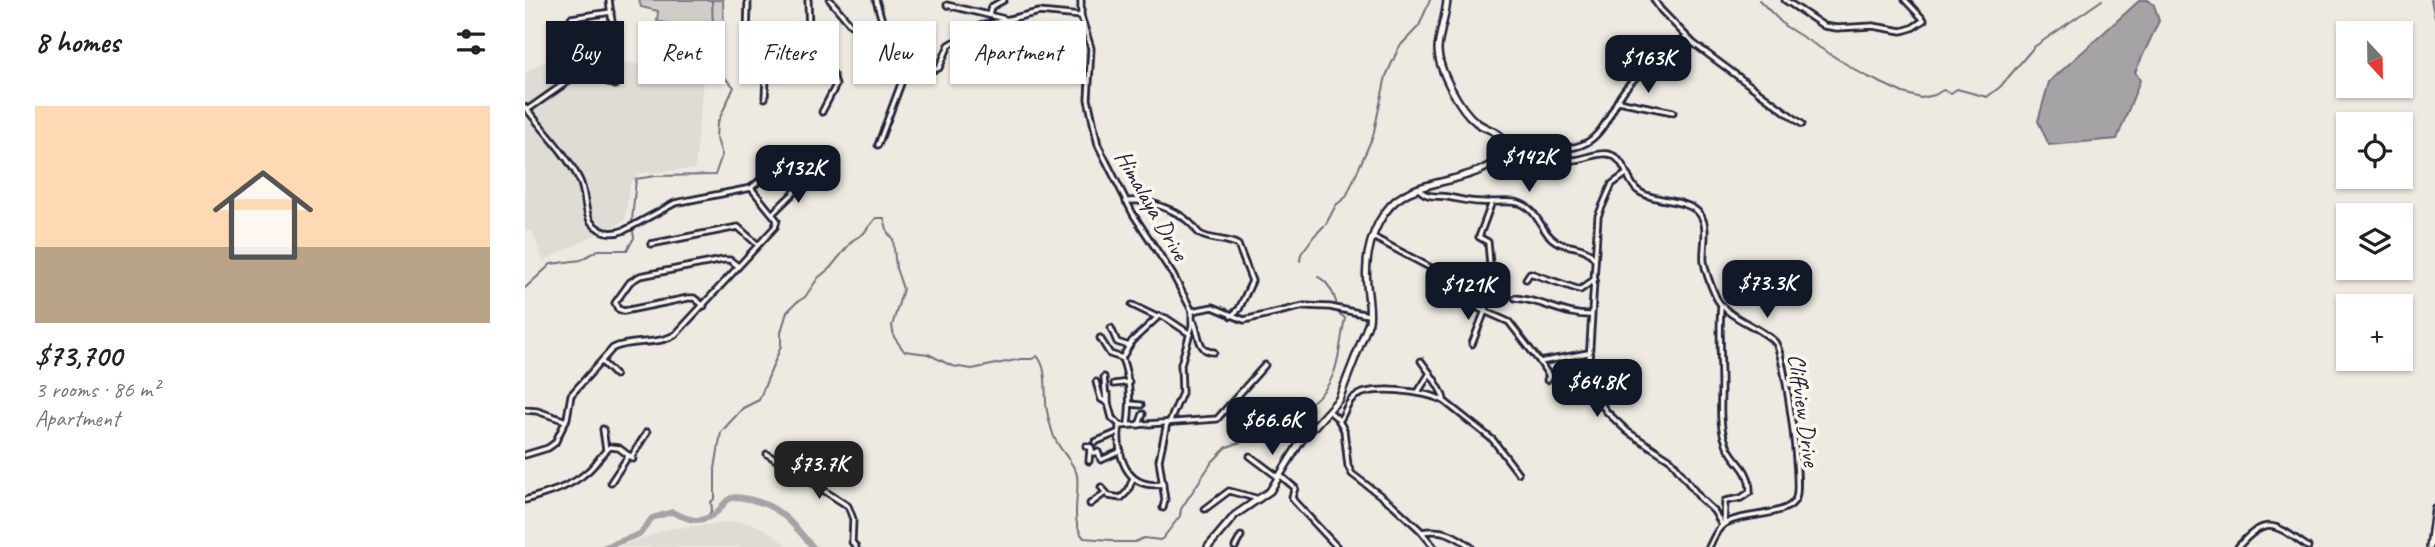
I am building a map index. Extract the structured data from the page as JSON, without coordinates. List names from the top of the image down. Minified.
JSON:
{"streets":{"street":["Himalaya Drive","Cliffview Drive"]},"north":"bottom","page":{"heading":"8 homes","map_buttons":"+","chip":["Buy","Rent","Filters","New","Apartment"],"price":["$163K","$142K","$132K","$73.3K","$121K","$64.8K","$66.6K","$73.7K"],"list":[{"name":"$73,700","note":"3 rooms · 86 m² · Apartment"}]}}
